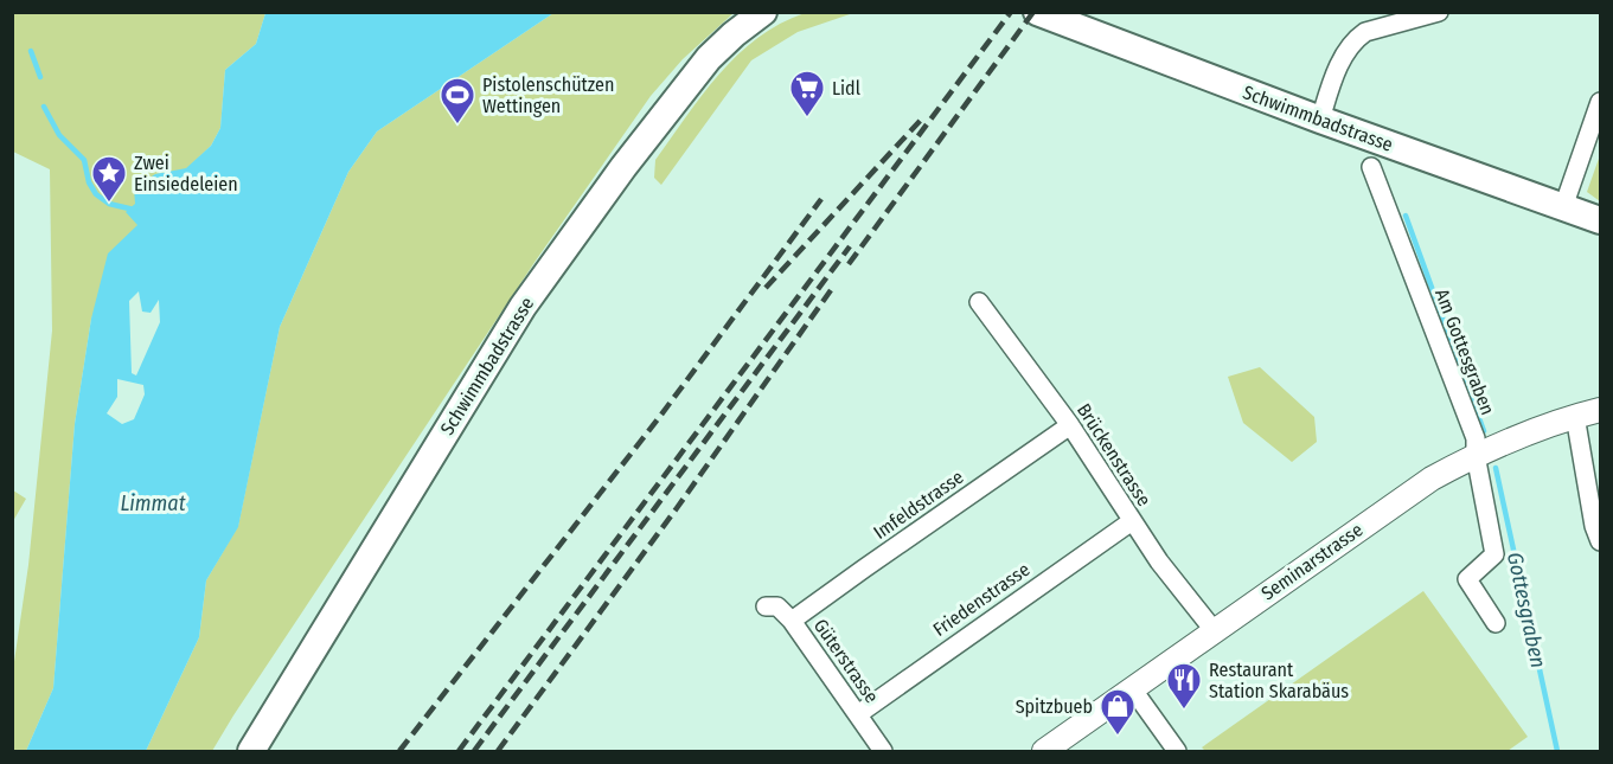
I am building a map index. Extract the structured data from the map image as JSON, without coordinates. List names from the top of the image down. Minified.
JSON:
{"streets":{"main road":["Schwimmbadstrasse"],"street":["Am Gottesgraben","Brückenstrasse","Imfeldstrasse","Seminarstrasse","Friedenstrasse","Güterstrasse"]},"crossings":[["Am Gottesgraben","Seminarstrasse"],["Brückenstrasse","Imfeldstrasse"],["Brückenstrasse","Seminarstrasse"],["Brückenstrasse","Friedenstrasse"],["Imfeldstrasse","Güterstrasse"],["Friedenstrasse","Güterstrasse"]],"water":["Limmat","Gottesgraben"],"places":{"supermarket":["Lidl"],"sports":["Pistolenschützen Wettingen"],"place":["Zwei Einsiedeleien"],"restaurant":["Restaurant Station Skarabäus"],"shop":["Spitzbueb"]}}
